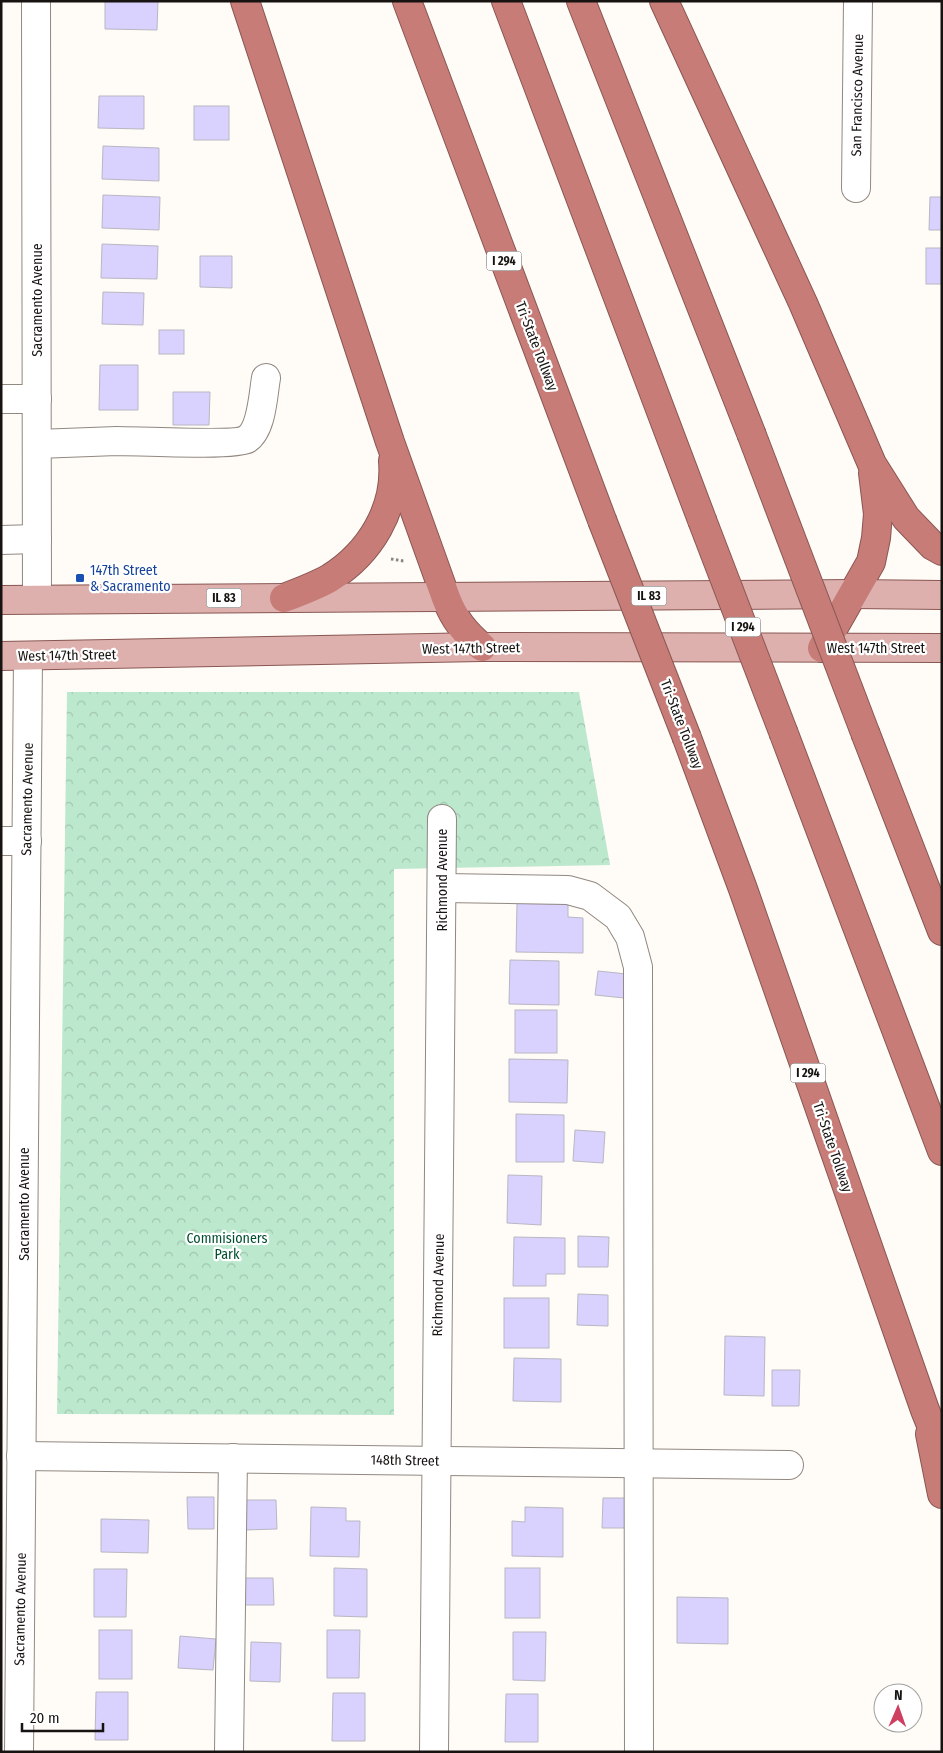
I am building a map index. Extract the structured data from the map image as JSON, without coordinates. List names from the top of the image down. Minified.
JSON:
{"streets":{"highway":["I 294","Tri-State Tollway"],"main road":["IL 83","West 147th Street"],"street":["San Francisco Avenue","Sacramento Avenue","Richmond Avenue","148th Street"]},"crossings":[["Sacramento Avenue","IL 83"],["Sacramento Avenue","West 147th Street"],["Sacramento Avenue","148th Street"],["Richmond Avenue","148th Street"]],"parks":["Commisioners Park"],"places":{"transit":["147th Street & Sacramento"]},"scale_bar":"20 m","north":"top"}
